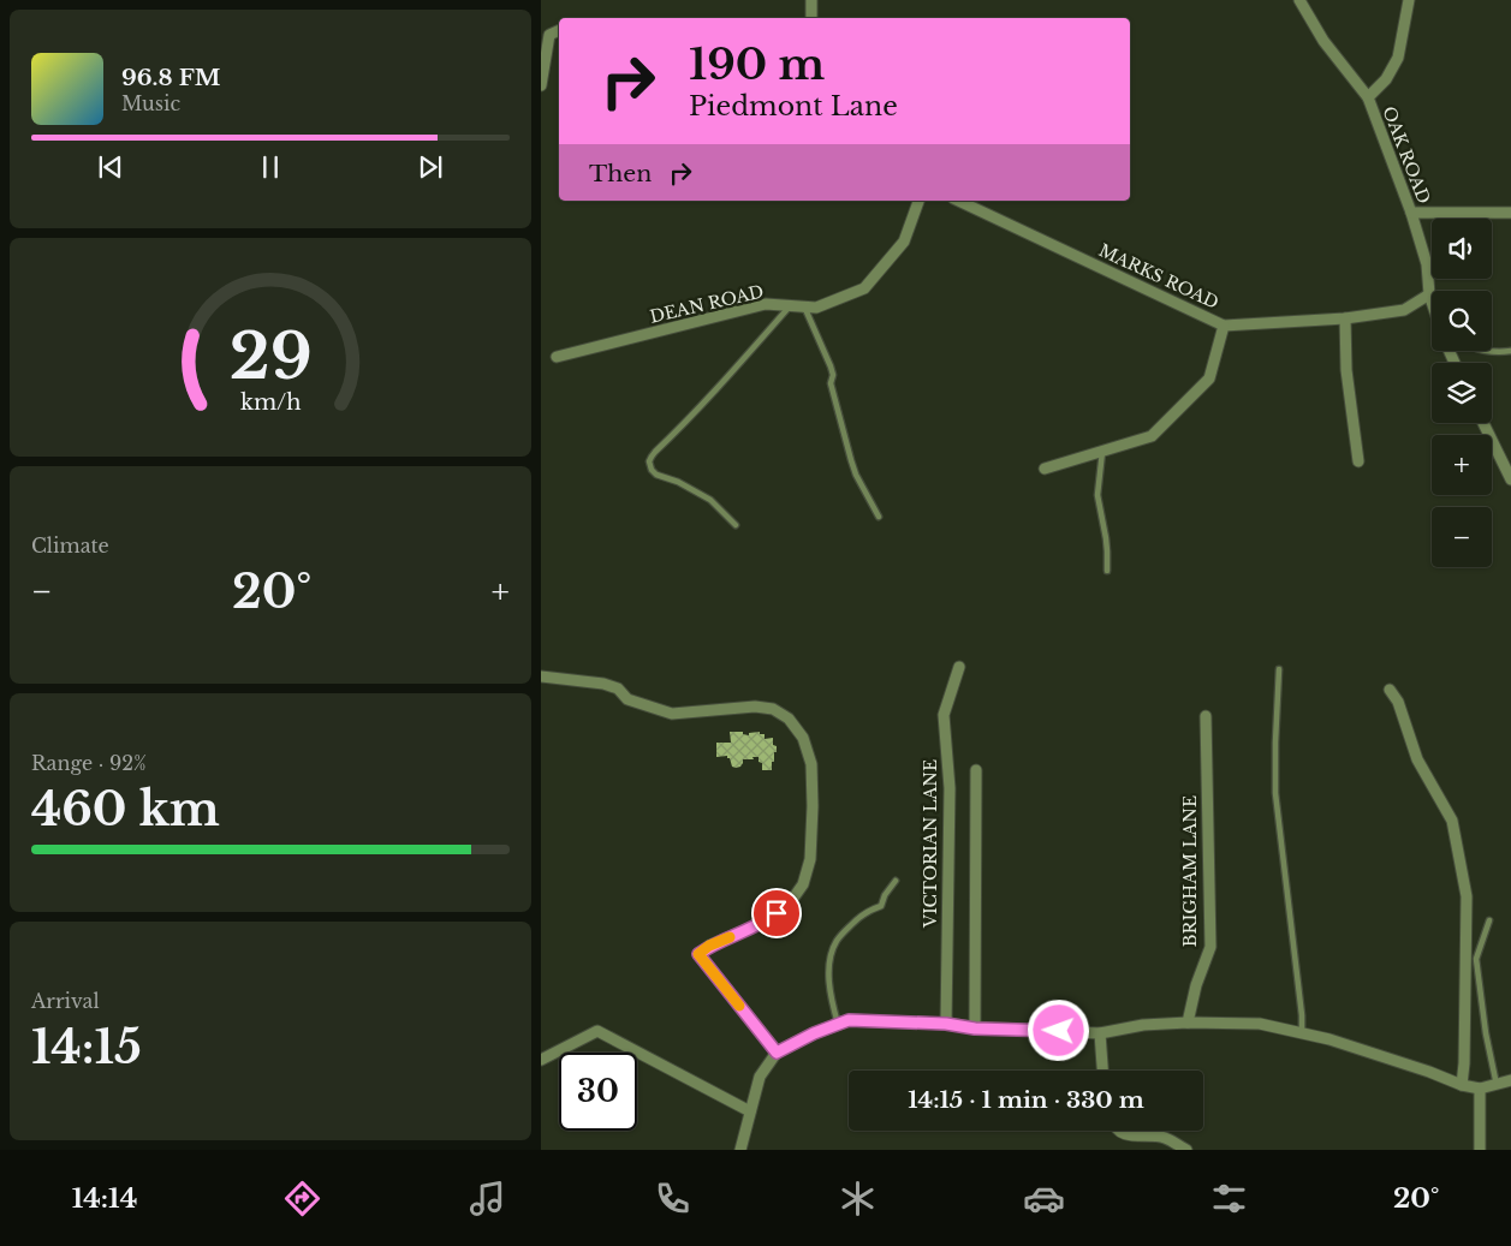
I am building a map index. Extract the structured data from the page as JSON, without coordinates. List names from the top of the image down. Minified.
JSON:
{"streets":{"street":["OAK ROAD","MARKS ROAD","DEAN ROAD","VICTORIAN LANE","BRIGHAM LANE"]},"crossings":[["OAK ROAD","MARKS ROAD"]],"page":{"turn":["190 m","Piedmont Lane"],"song":["96.8 FM","Music"],"then":"Then","map_buttons":["+","−"],"tile":["Climate",["Range · 92%","460 km"],["Arrival","14:15"]],"heat":["−","20°","+"],"limit":"30","trip":"14:15 · 1 min · 330 m","tabs":["14:14","20°"],"gauge":["29","km/h"]}}
